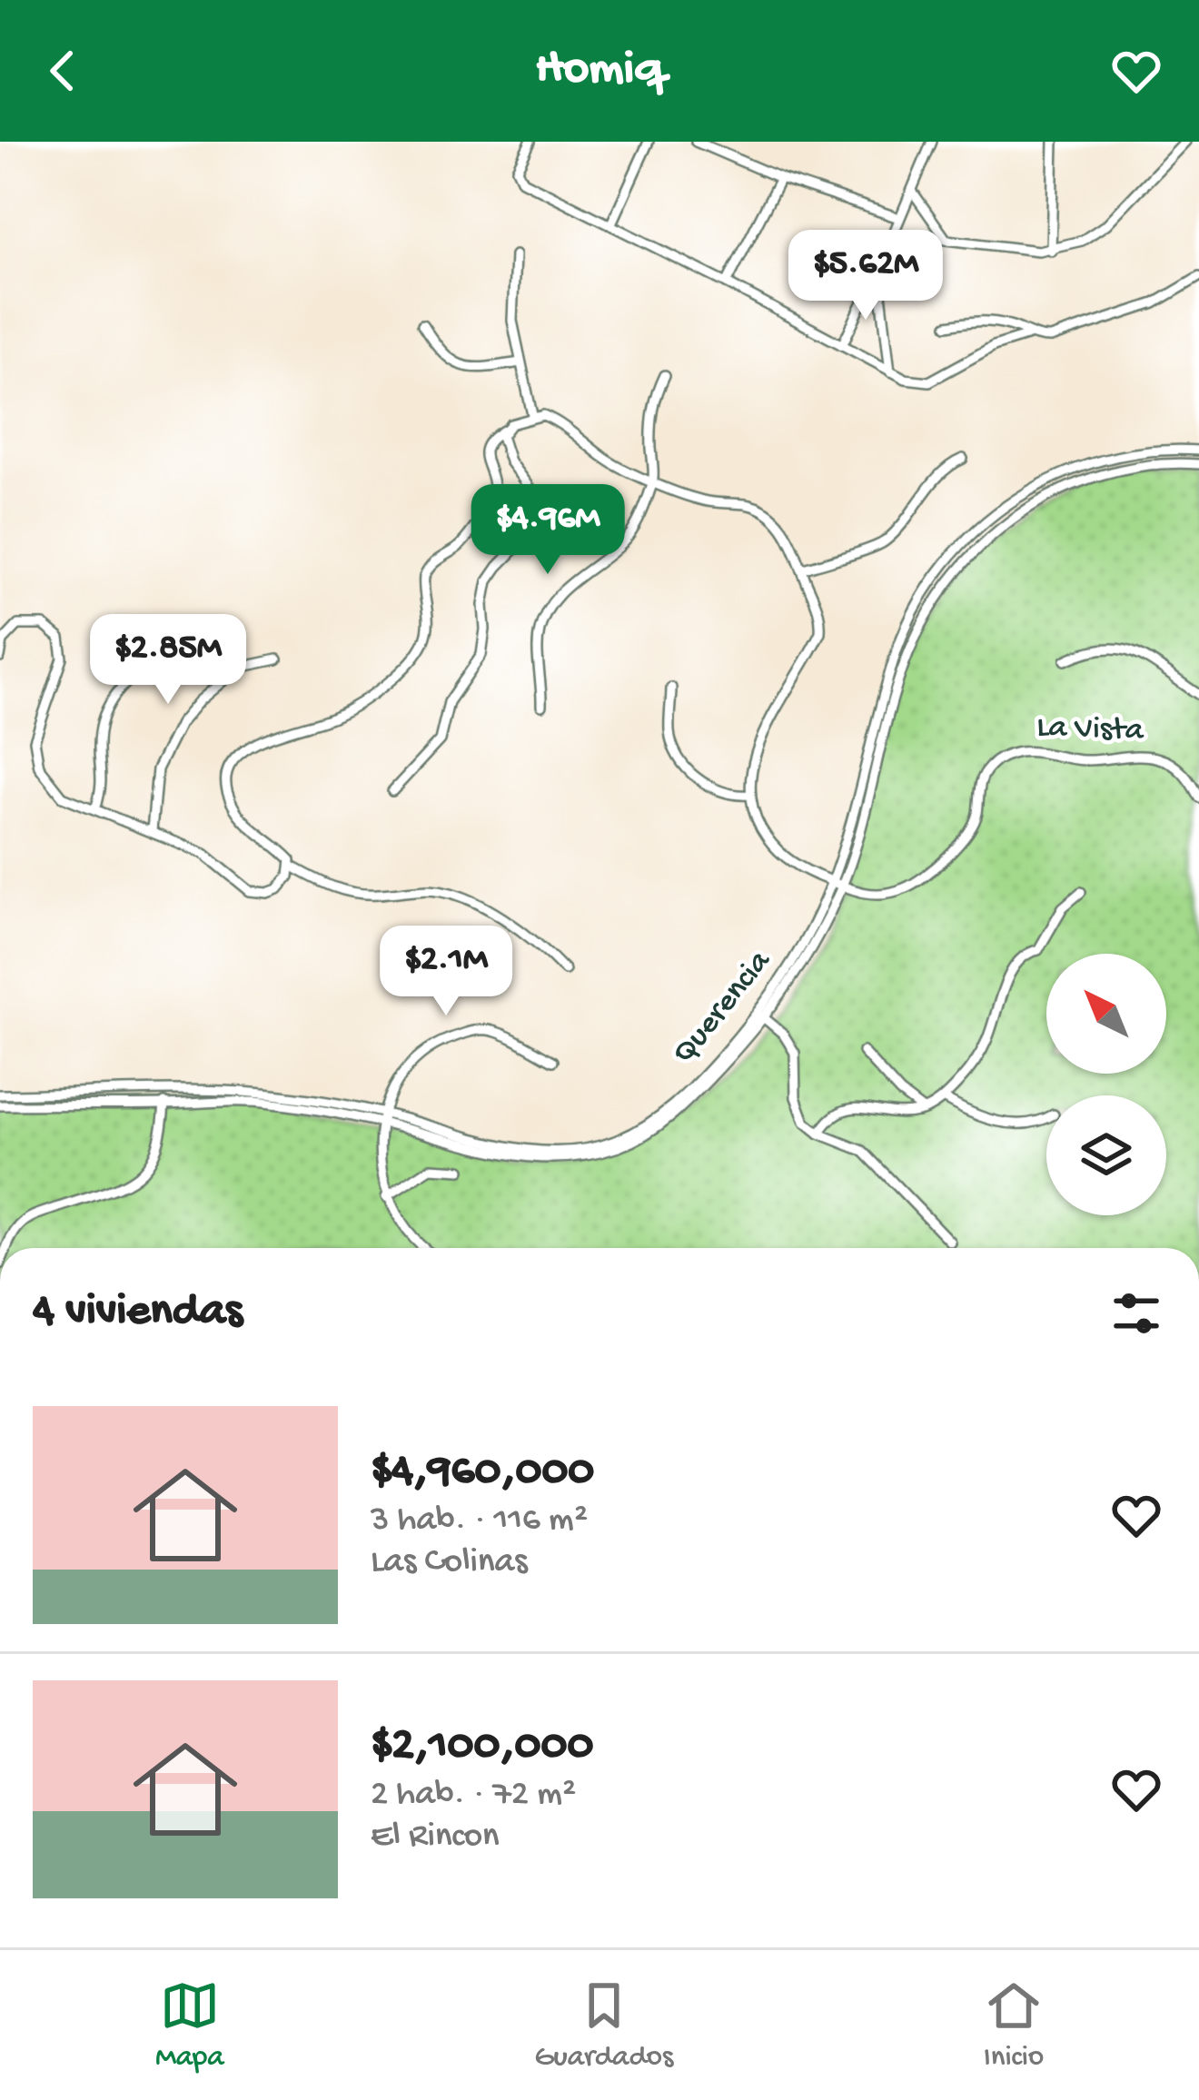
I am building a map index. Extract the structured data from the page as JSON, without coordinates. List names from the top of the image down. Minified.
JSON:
{"streets":{"street":["La Vista","Querencia"]},"crossings":[["La Vista","Querencia"]],"north":"top left","page":{"header":"Homiq","price":["$5.62M","$4.96M","$2.85M","$2.1M"],"heading":"4 viviendas","list":[{"name":"$4,960,000","note":"3 hab. · 116 m² · Las Colinas"},{"name":"$2,100,000","note":"2 hab. · 72 m² · El Rincon"}],"tabs":["Mapa","Guardados","Inicio"]}}
